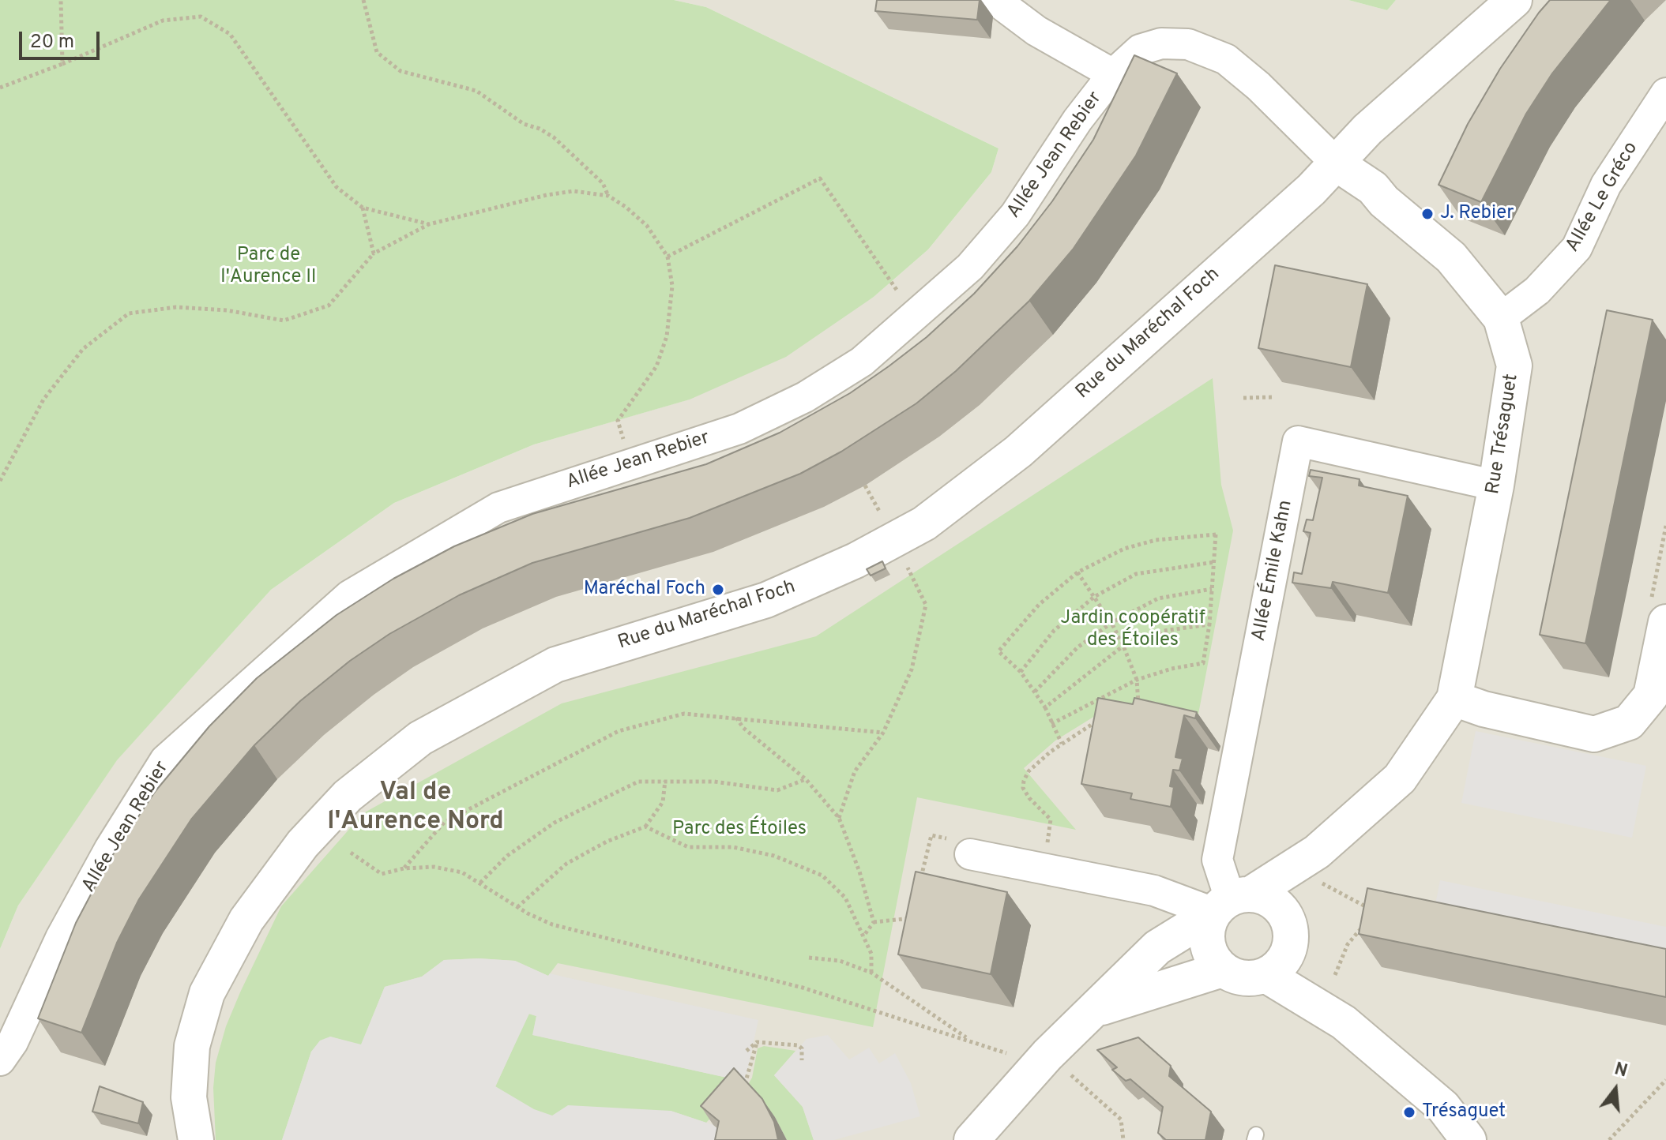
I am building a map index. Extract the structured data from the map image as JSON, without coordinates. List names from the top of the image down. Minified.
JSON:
{"streets":{"street":["Allée Jean Rebier","Allée Le Gréco","Rue du Maréchal Foch","Rue Trésaguet","Allée Émile Kahn"]},"crossings":[["Allée Jean Rebier","Rue du Maréchal Foch"],["Allée Jean Rebier","Rue Trésaguet"],["Allée Le Gréco","Rue Trésaguet"],["Rue du Maréchal Foch","Rue Trésaguet"],["Rue Trésaguet","Allée Émile Kahn"]],"districts":["Val de l'Aurence Nord"],"parks":["Parc de l'Aurence II","Jardin coopératif des Étoiles","Parc des Étoiles"],"places":["J. Rebier","Maréchal Foch","Trésaguet"],"scale_bar":"20 m","north":"top"}
